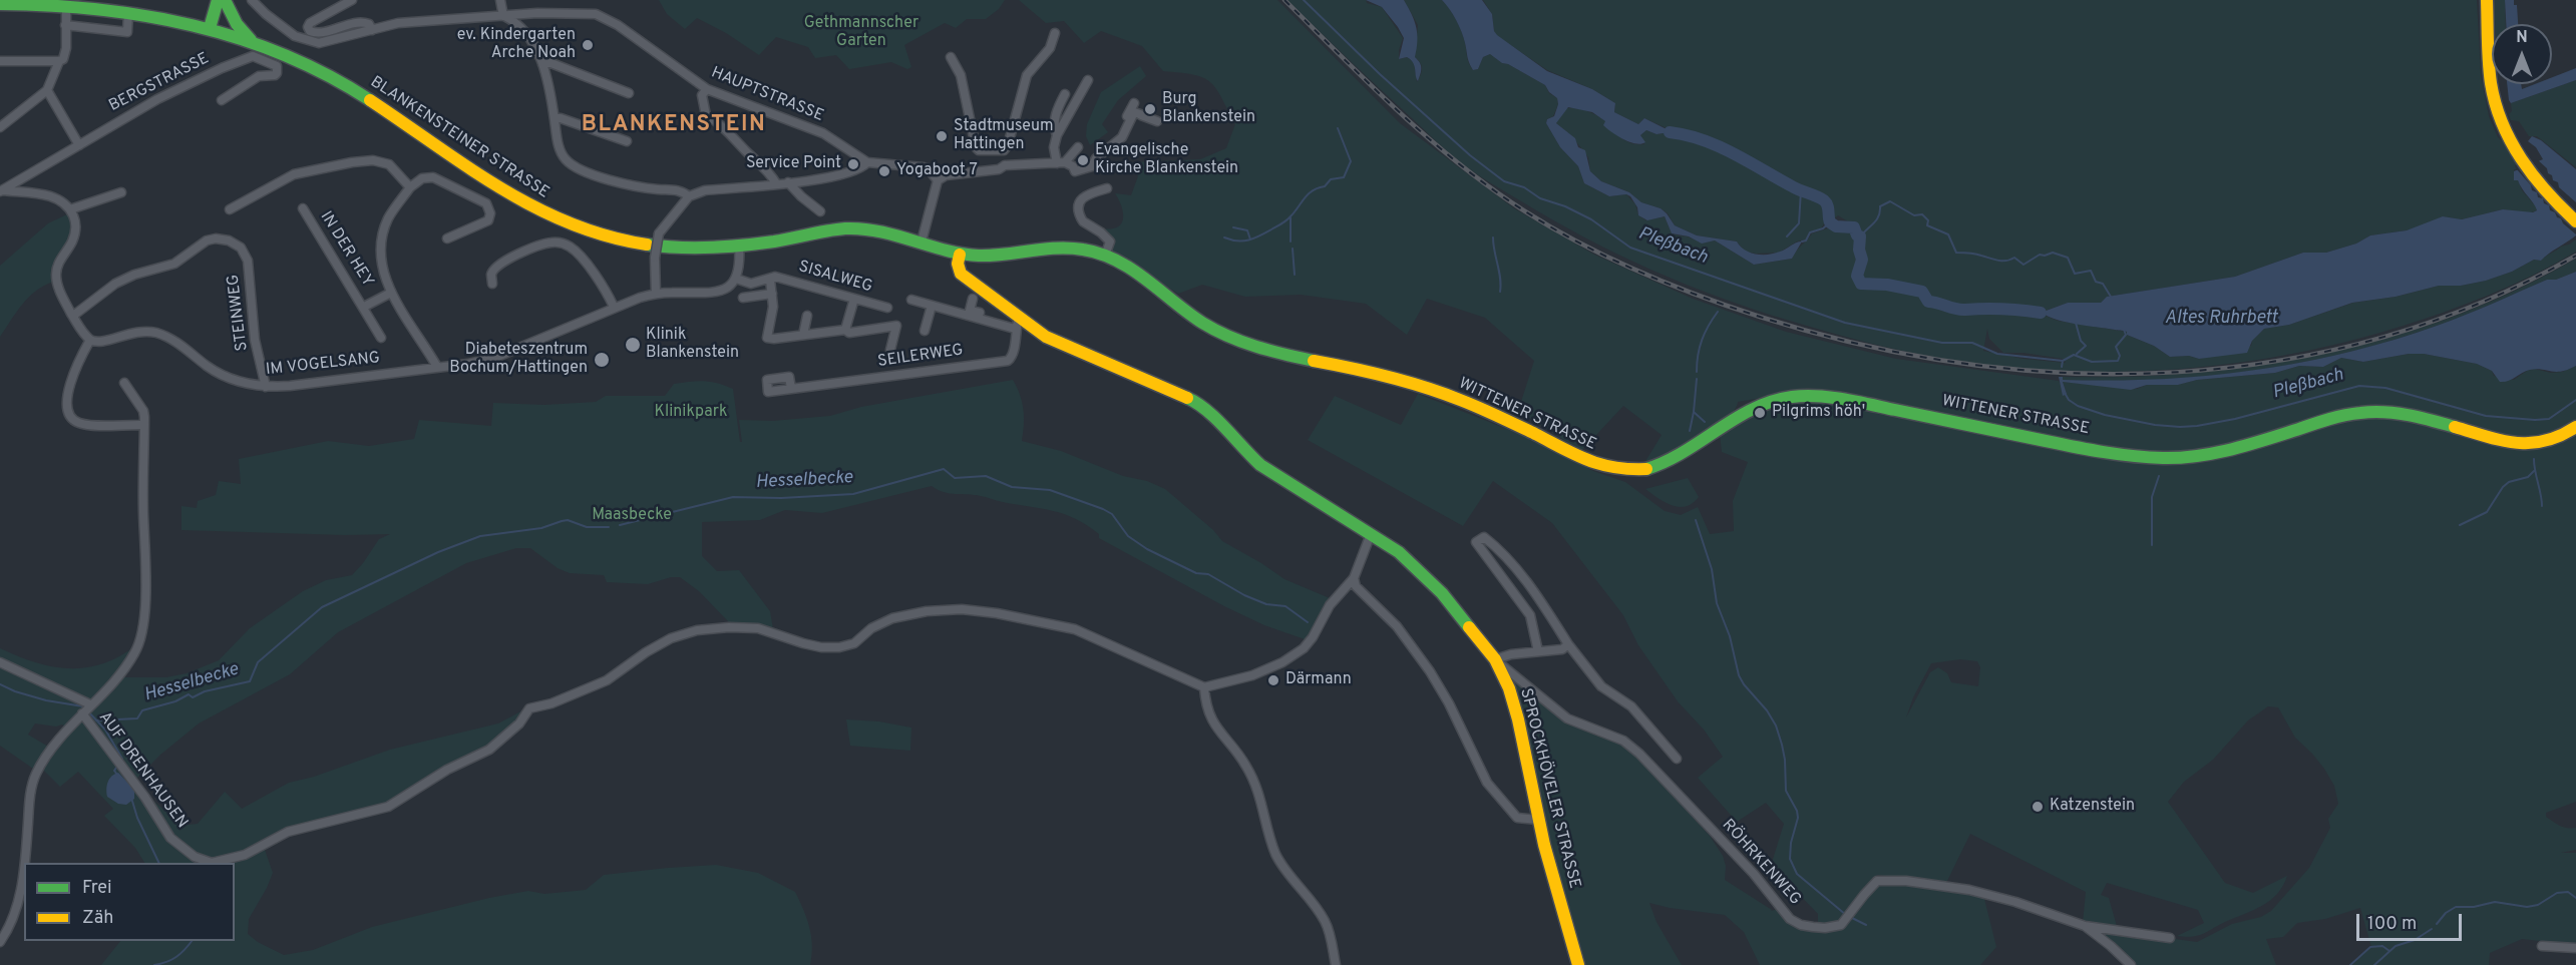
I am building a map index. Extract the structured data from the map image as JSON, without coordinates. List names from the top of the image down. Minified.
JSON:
{"streets":{"main road":["BLANKENSTEINER STRASSE","WITTENER STRASSE","SPROCKHÖVELER STRASSE"],"street":["BERGSTRASSE","HAUPTSTRASSE","IN DER HEY","SISALWEG","STEINWEG","SEILERWEG","IM VOGELSANG","AUF DRENHAUSEN","RÖHRKENWEG"]},"crossings":[["BLANKENSTEINER STRASSE","WITTENER STRASSE"],["SISALWEG","IM VOGELSANG"],["STEINWEG","IM VOGELSANG"],["SEILERWEG","SPROCKHÖVELER STRASSE"],["WITTENER STRASSE","SPROCKHÖVELER STRASSE"],["SPROCKHÖVELER STRASSE","RÖHRKENWEG"]],"districts":["BLANKENSTEIN"],"water":["Pleßbach","Altes Ruhrbett","Hesselbecke"],"parks":["Gethmannscher Garten","Klinikpark","Maasbecke"],"places":["ev. Kindergarten Arche Noah","Burg Blankenstein","Stadtmuseum Hattingen","Evangelische Kirche Blankenstein","Service Point","Yogaboot 7","Klinik Blankenstein","Diabeteszentrum Bochum/Hattingen","Pilgrims höh'","Därmann","Katzenstein"],"legend":["Frei","Zäh"],"scale_bar":"100 m","north":"top"}
